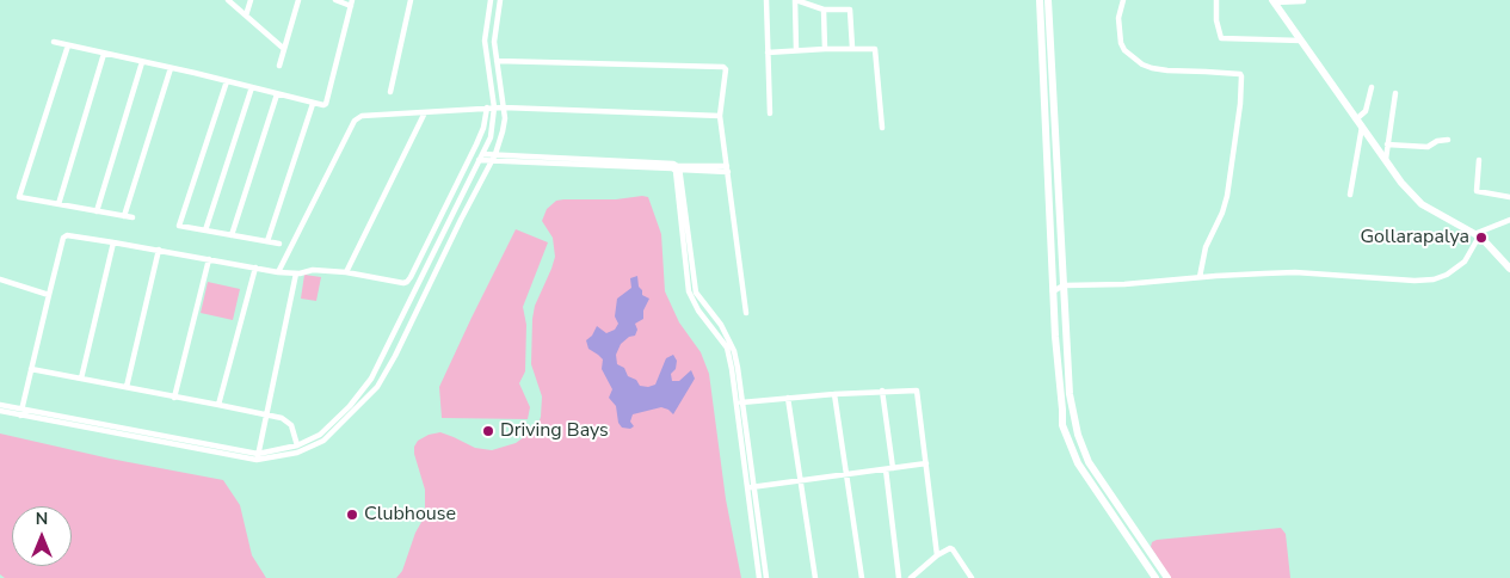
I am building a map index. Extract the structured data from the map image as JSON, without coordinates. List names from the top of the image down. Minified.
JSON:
{"places":["Gollarapalya","Driving Bays","Clubhouse"],"north":"top"}
